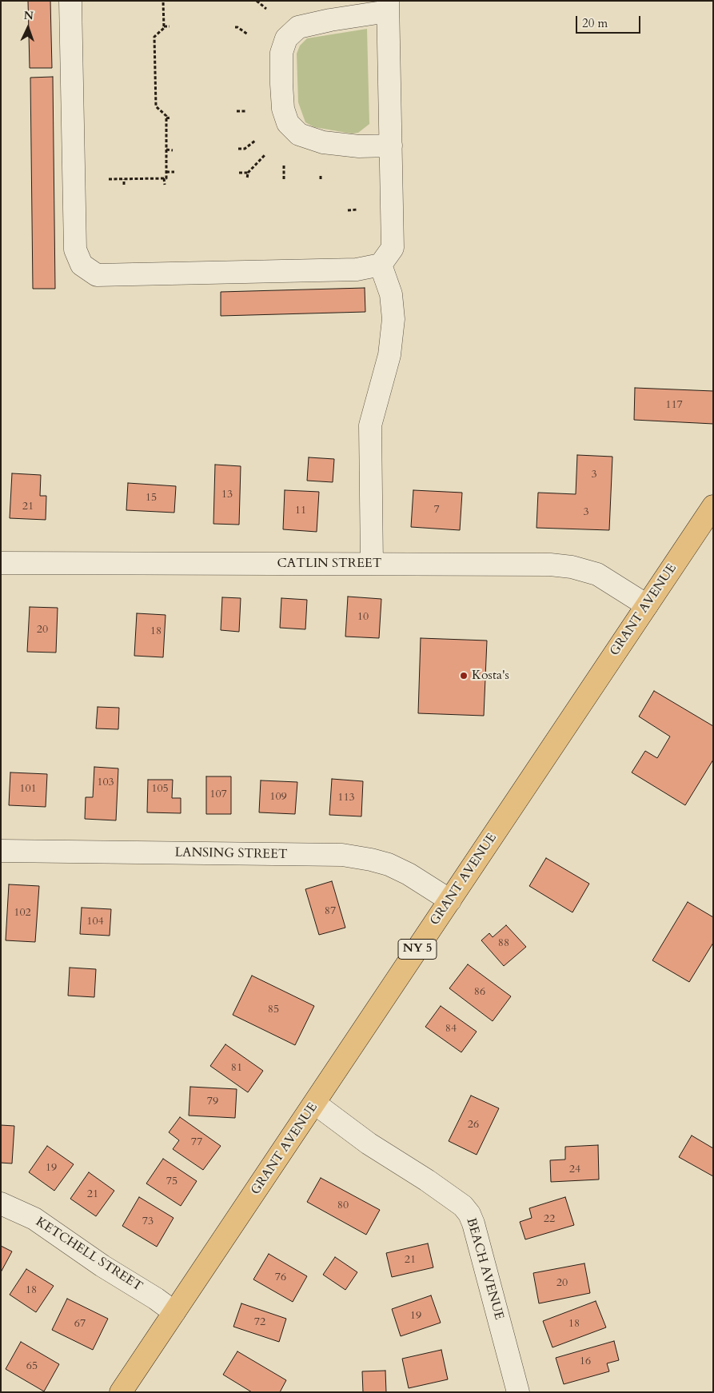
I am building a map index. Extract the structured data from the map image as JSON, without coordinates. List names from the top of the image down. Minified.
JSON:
{"streets":{"highway":["GRANT AVENUE","NY 5"],"street":["CATLIN STREET","LANSING STREET","KETCHELL STREET","BEACH AVENUE"]},"crossings":[["CATLIN STREET","GRANT AVENUE"],["GRANT AVENUE","LANSING STREET"],["GRANT AVENUE","KETCHELL STREET"],["GRANT AVENUE","BEACH AVENUE"]],"places":["Kosta's"],"house_numbers":["117","3","13","15","21","7","11","3","10","20","18","103","101","105","107","109","113","87","102","104","88","86","85","84","81","79","26","77","19","24","75","21","80","22","73","21","76","20","18","19","72","67","18","16","65"],"scale_bar":"20 m","north":"top"}
